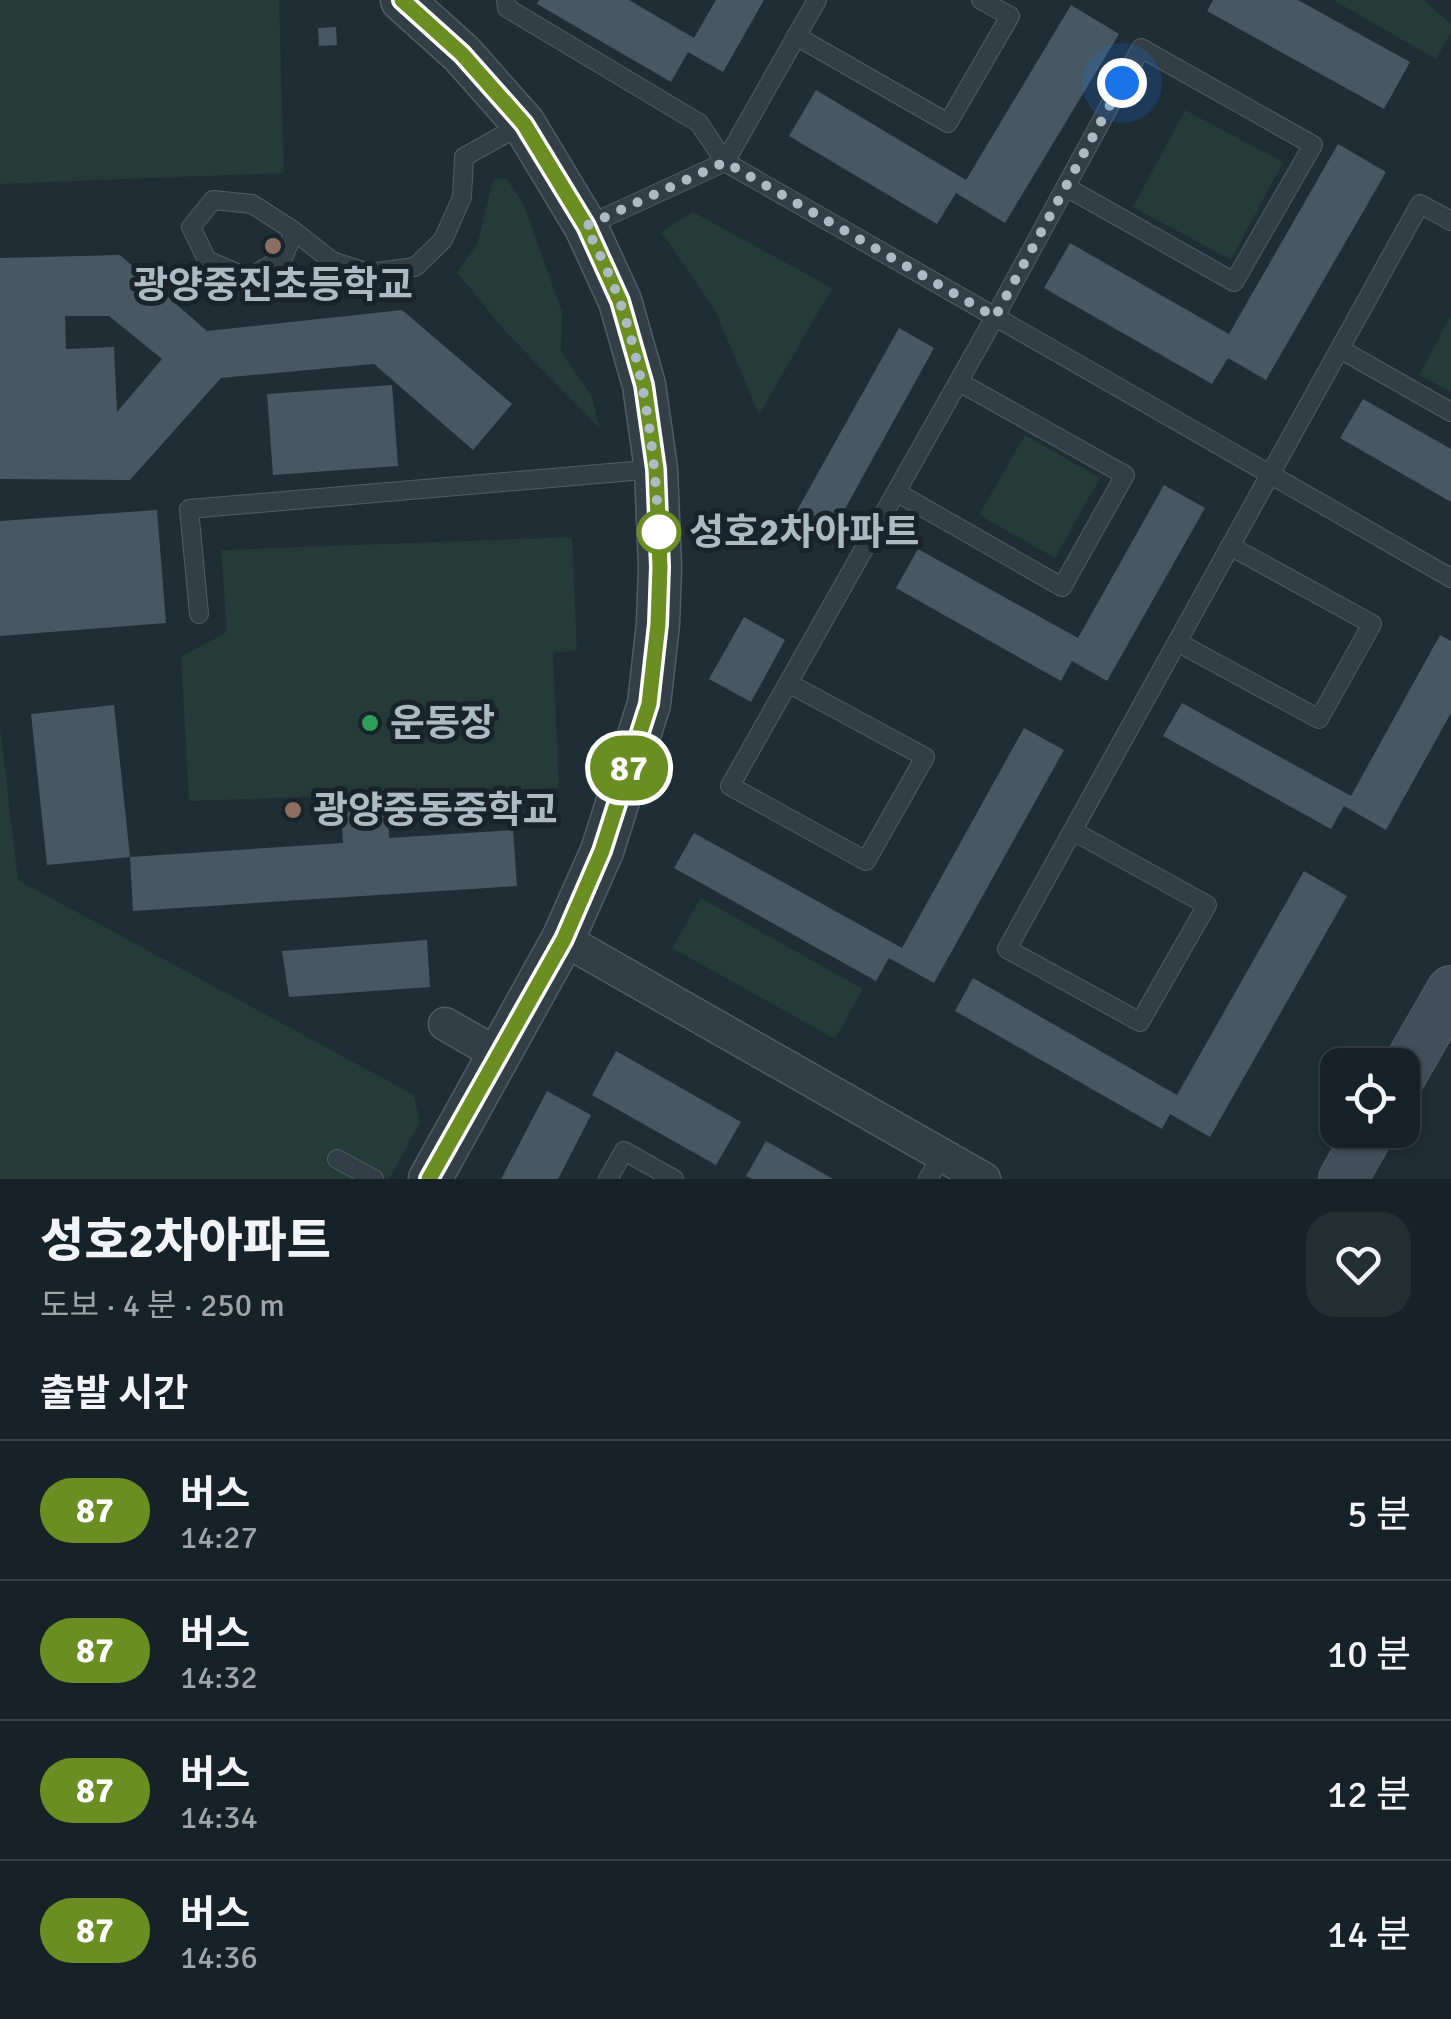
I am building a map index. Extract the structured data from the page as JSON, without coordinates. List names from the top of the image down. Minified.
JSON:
{"places":["광양중진초등학교","성호2차아파트","운동장","광양중동중학교"],"lines":["bus line 87"],"page":{"on_map":"87","heading":[["성호2차아파트","도보 · 4 분 · 250 m"],"출발 시간"],"list":[{"mark":"87","name":"버스","note":"14:27","value":"5 분"},{"mark":"87","name":"버스","note":"14:32","value":"10 분"},{"mark":"87","name":"버스","note":"14:34","value":"12 분"},{"mark":"87","name":"버스","note":"14:36","value":"14 분"}]}}
